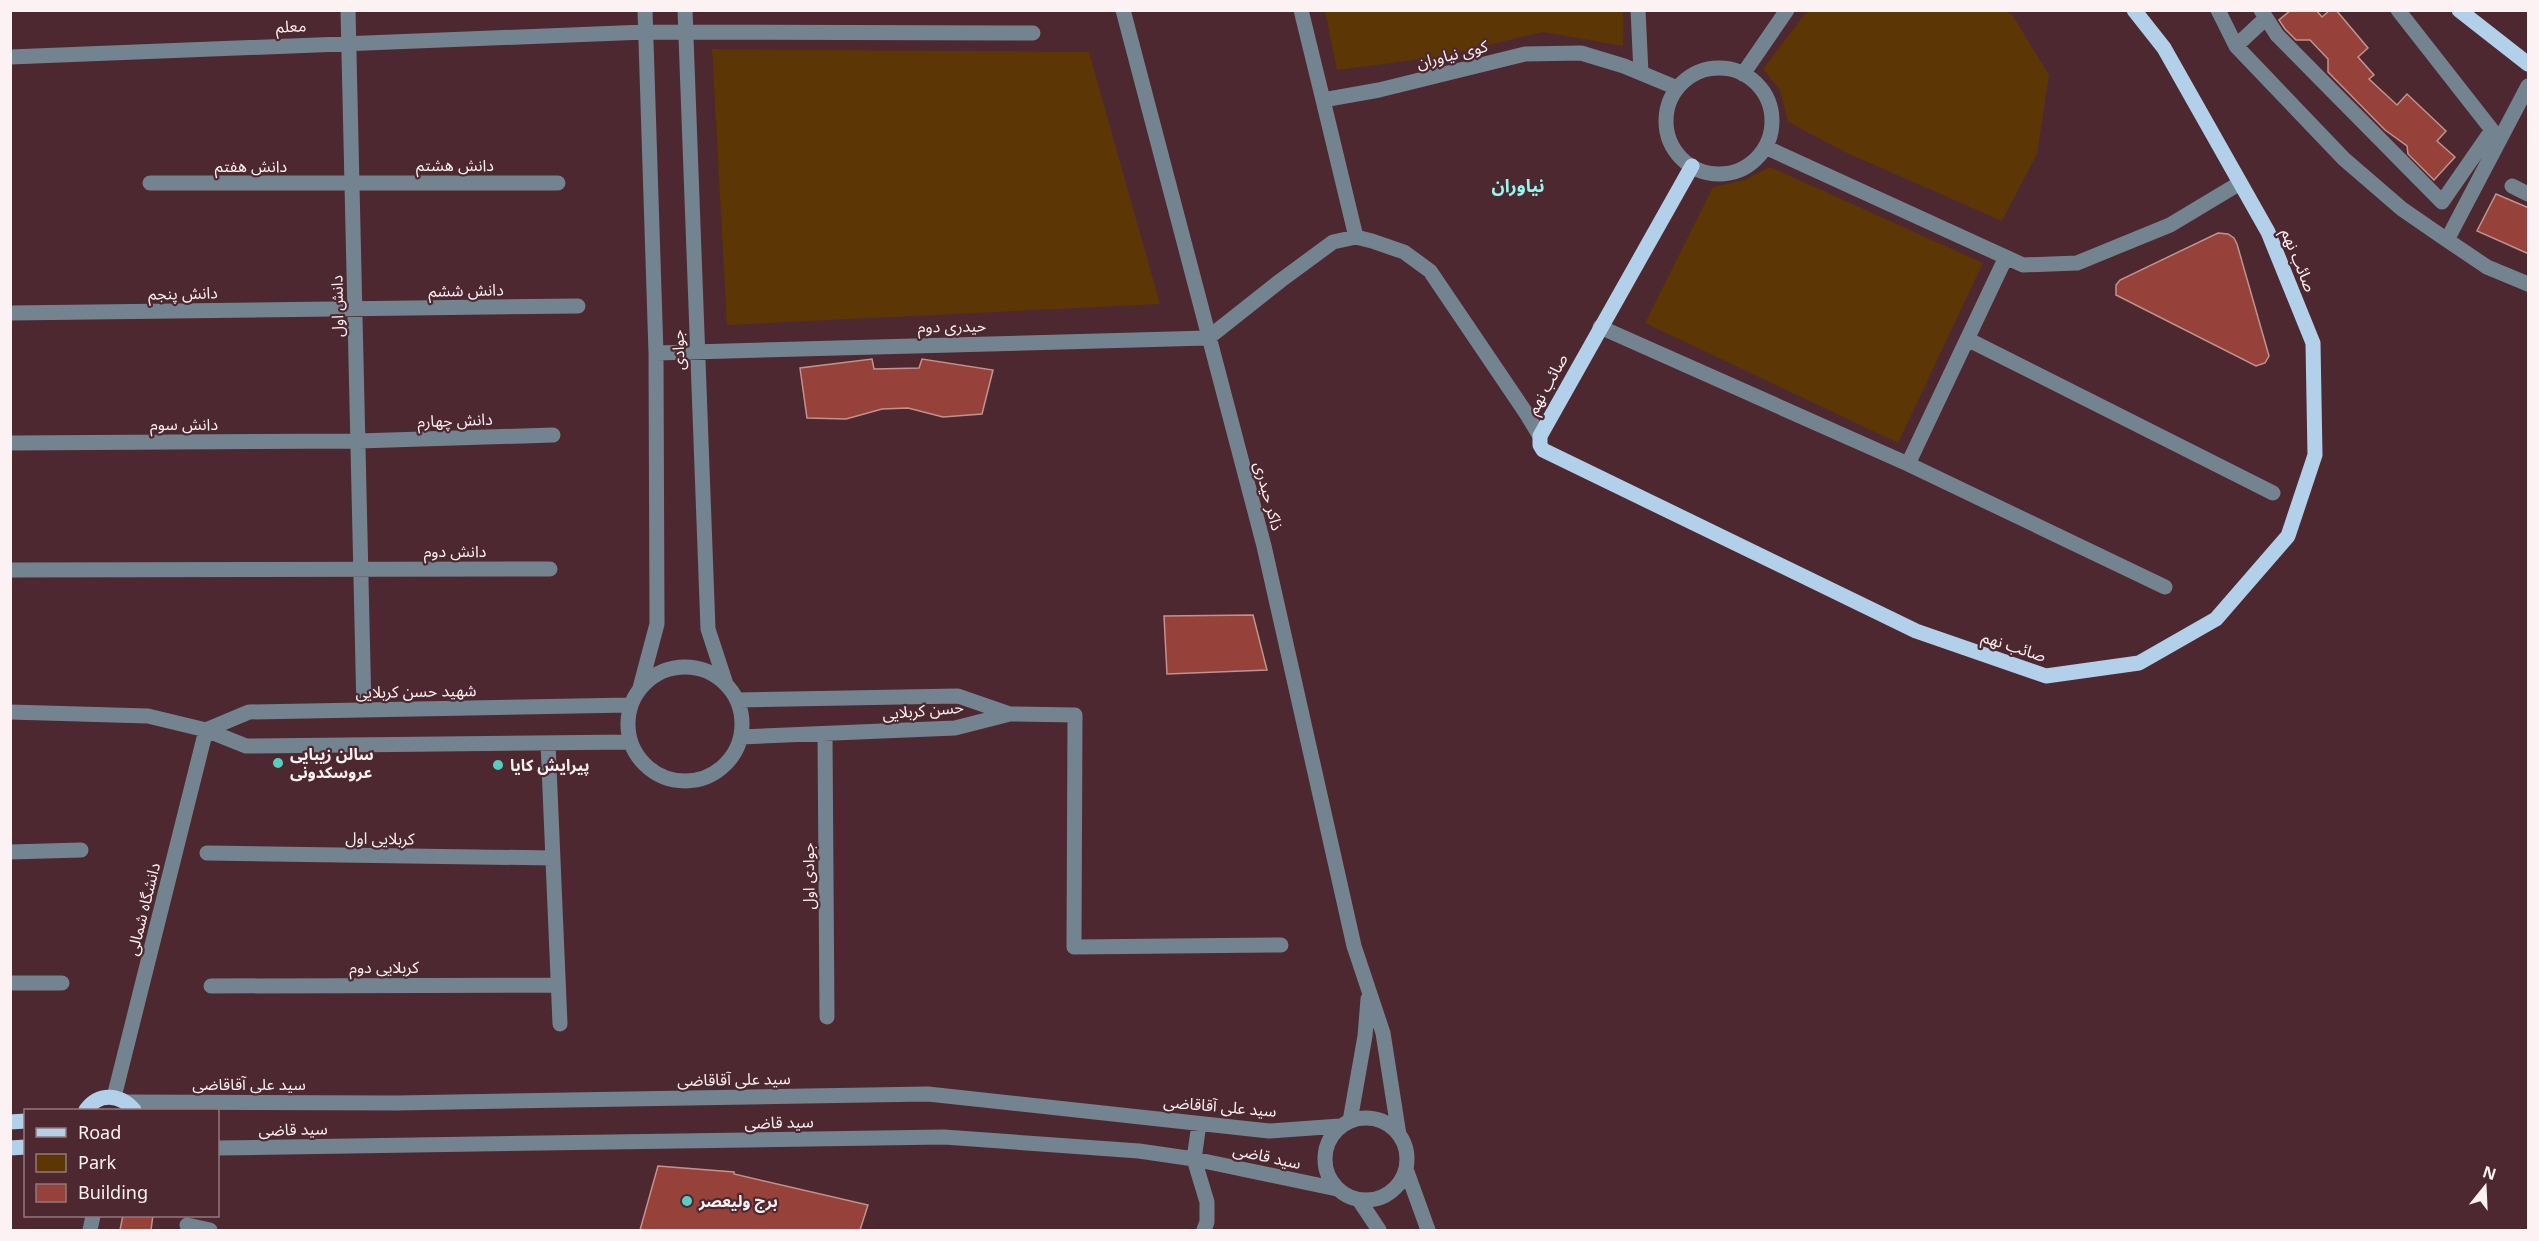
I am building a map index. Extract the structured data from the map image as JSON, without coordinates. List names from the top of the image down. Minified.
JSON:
{"streets":{"main road":["صائب نهم"],"street":["معلم","کوی نیاوران","دانش هشتم","دانش هفتم","دانش ششم","دانش پنجم","دانش اول","حیدری دوم","جوادی","دانش چهارم","دانش سوم","ذاکر حیدری","دانش دوم","شهید حسن کربلایی","حسن کربلایی","کربلایی اول","جوادی اول","دانشگاه شمالی","کربلایی دوم","سید علی آقاقاضی","سید قاضی"]},"crossings":[["معلم","دانش اول"],["معلم","جوادی"],["کوی نیاوران","صائب نهم"],["دانش هشتم","دانش هفتم"],["دانش هشتم","دانش اول"],["دانش هفتم","دانش اول"],["دانش ششم","دانش پنجم"],["دانش ششم","دانش اول"],["دانش پنجم","دانش اول"],["دانش اول","دانش چهارم"],["دانش اول","دانش سوم"],["دانش اول","دانش دوم"],["دانش اول","شهید حسن کربلایی"],["حیدری دوم","جوادی"],["حیدری دوم","ذاکر حیدری"],["جوادی","شهید حسن کربلایی"],["جوادی","حسن کربلایی"],["دانش چهارم","دانش سوم"],["ذاکر حیدری","سید علی آقاقاضی"],["ذاکر حیدری","سید قاضی"],["شهید حسن کربلایی","حسن کربلایی"],["شهید حسن کربلایی","دانشگاه شمالی"],["حسن کربلایی","جوادی اول"],["دانشگاه شمالی","سید علی آقاقاضی"],["سید علی آقاقاضی","سید قاضی"]],"districts":["نیاوران"],"places":["سالن زیبایی عروسکدونی","پیرایش کایا","برج ولیعصر"],"legend":["Road","Park","Building"],"north":"top"}
